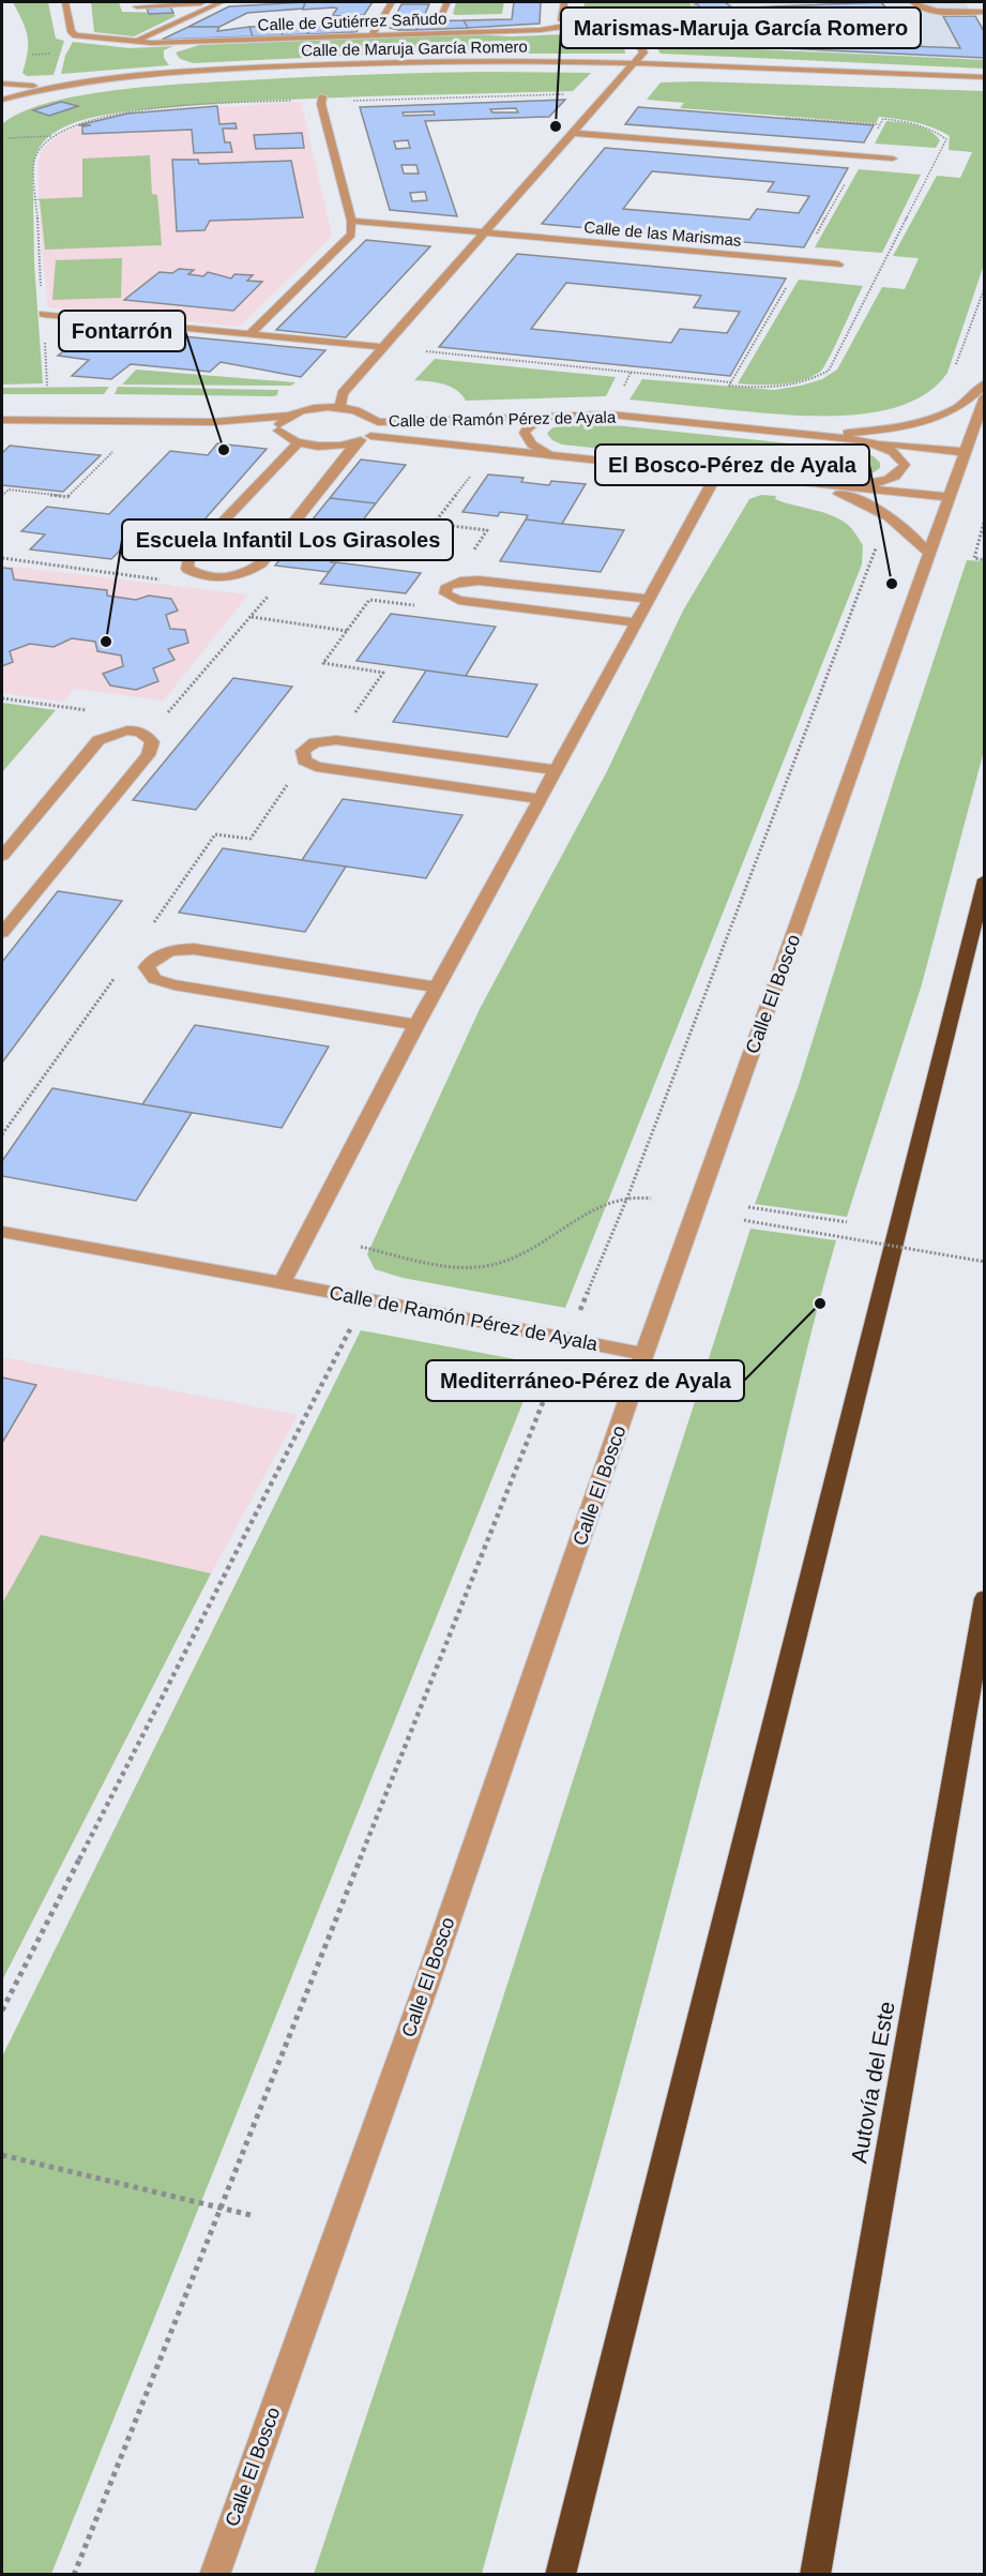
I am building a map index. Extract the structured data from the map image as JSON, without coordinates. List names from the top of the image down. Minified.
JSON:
{"streets":{"highway":["Autovía del Este"],"street":["Calle de Gutiérrez Sañudo","Calle de Maruja García Romero","Calle de las Marismas","Calle de Ramón Pérez de Ayala","Calle El Bosco"]},"crossings":[["Calle de Gutiérrez Sañudo","Calle de Maruja García Romero"],["Calle de Ramón Pérez de Ayala","Calle El Bosco"]],"places":["Marismas-Maruja García Romero","Fontarrón","El Bosco-Pérez de Ayala","Escuela Infantil Los Girasoles","Mediterráneo-Pérez de Ayala"]}
